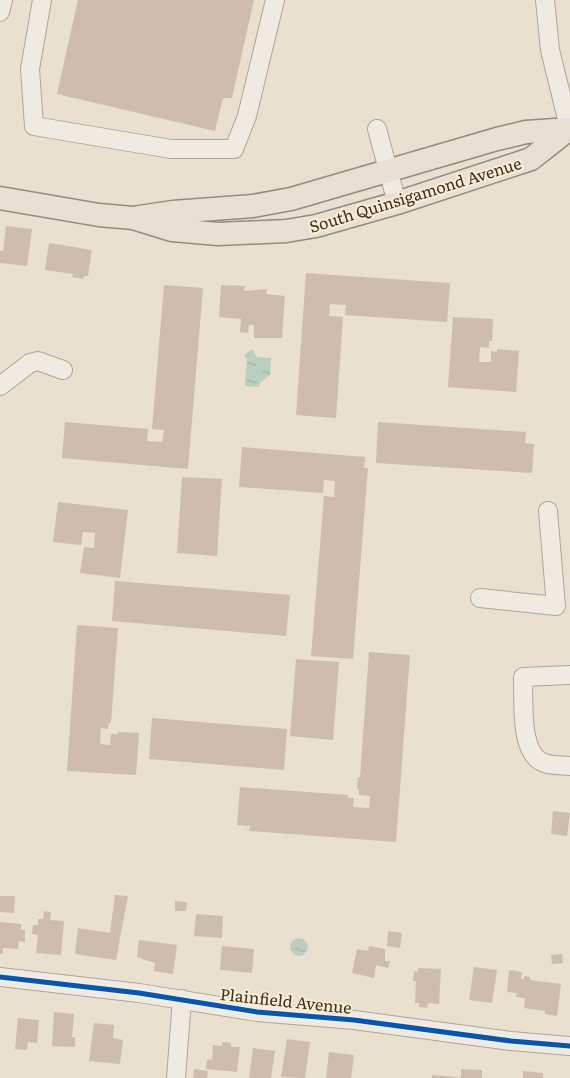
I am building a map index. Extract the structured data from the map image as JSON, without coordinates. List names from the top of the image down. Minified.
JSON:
{"streets":{"main road":["South Quinsigamond Avenue"],"street":["Plainfield Avenue"]}}
